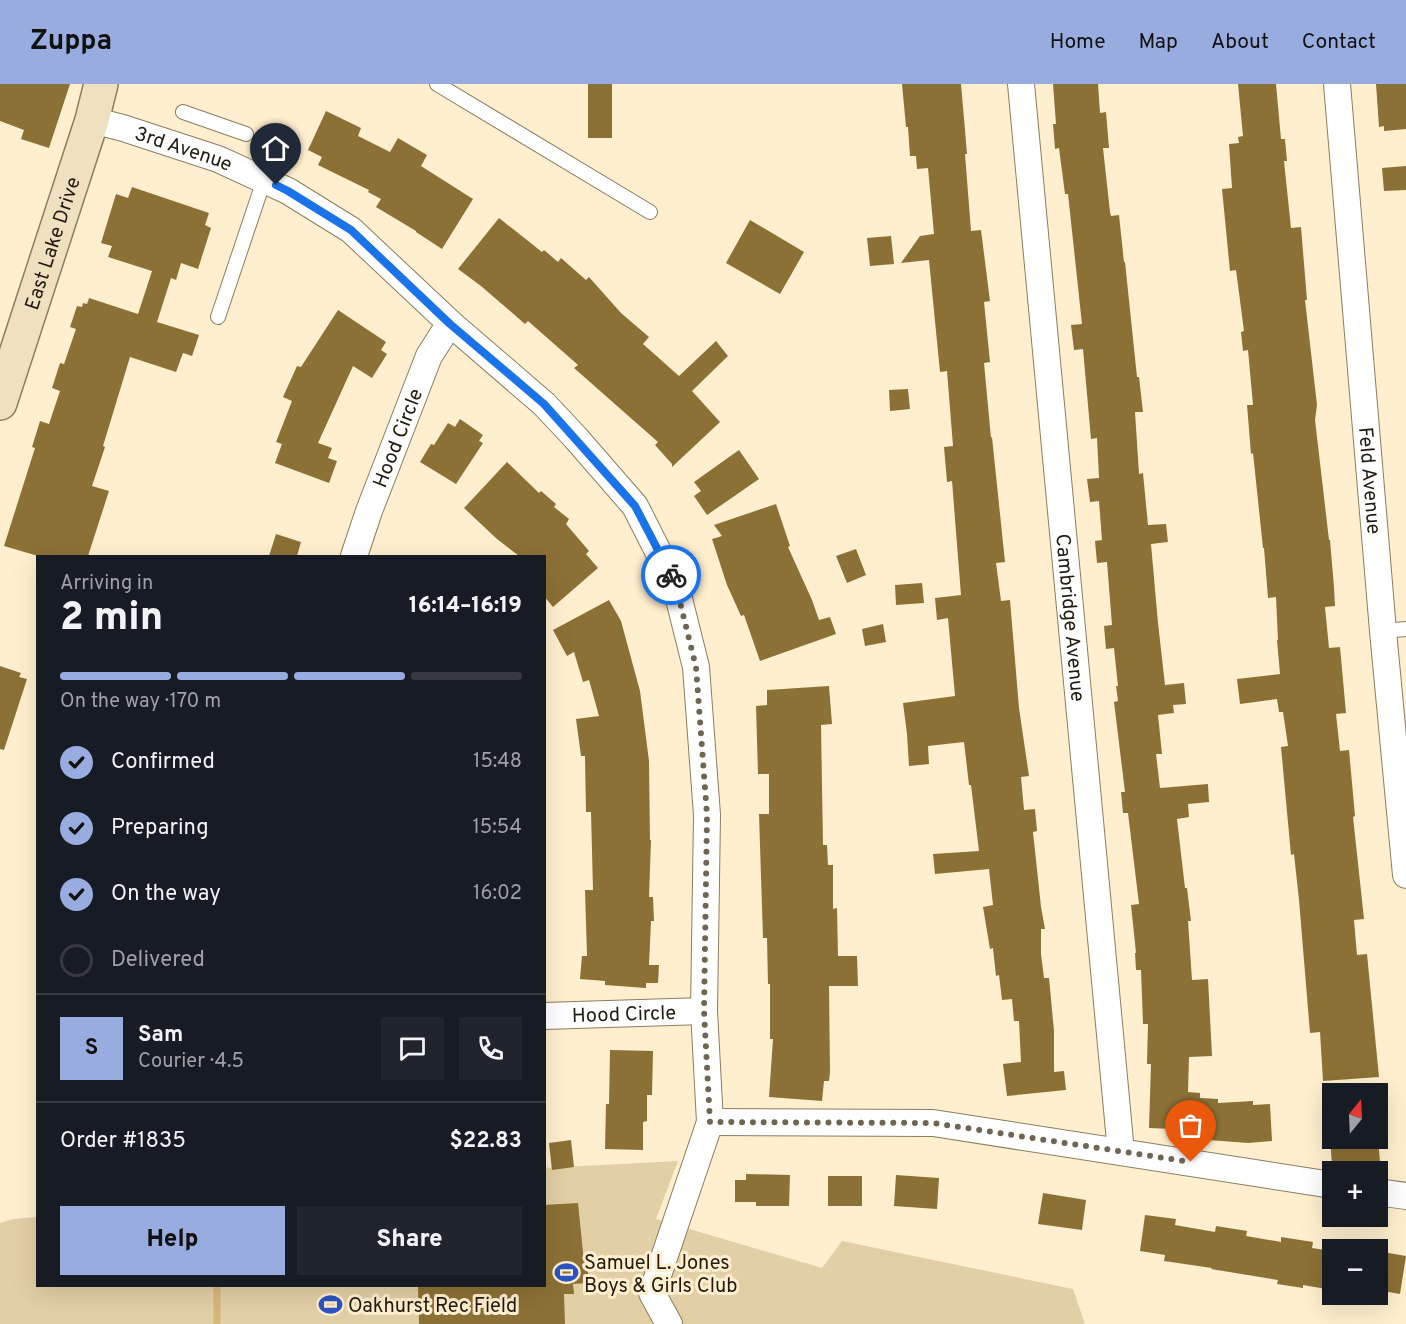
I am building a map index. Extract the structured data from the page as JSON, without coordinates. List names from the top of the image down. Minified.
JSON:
{"streets":{"street":["3rd Avenue","East Lake Drive","Hood Circle","Feld Avenue","Cambridge Avenue"]},"crossings":[["3rd Avenue","East Lake Drive"],["3rd Avenue","Hood Circle"]],"places":{"sports":["Samuel L. Jones Boys & Girls Club","Oakhurst Rec Field"]},"north":"top","page":{"header":"Zuppa","nav":["Home","Map","About","Contact"],"heading":["2 min","Arriving in","16:14–16:19"],"panel":["Sam","Courier · 4.5","Order #1835","$22.83"],"bar":"On the way · 170 m","list":[["Confirmed","15:48"],["Preparing","15:54"],["On the way","16:02"],"Delivered"],"round":"S","map_buttons":["+","−"],"buttons":["Help","Share"]}}
